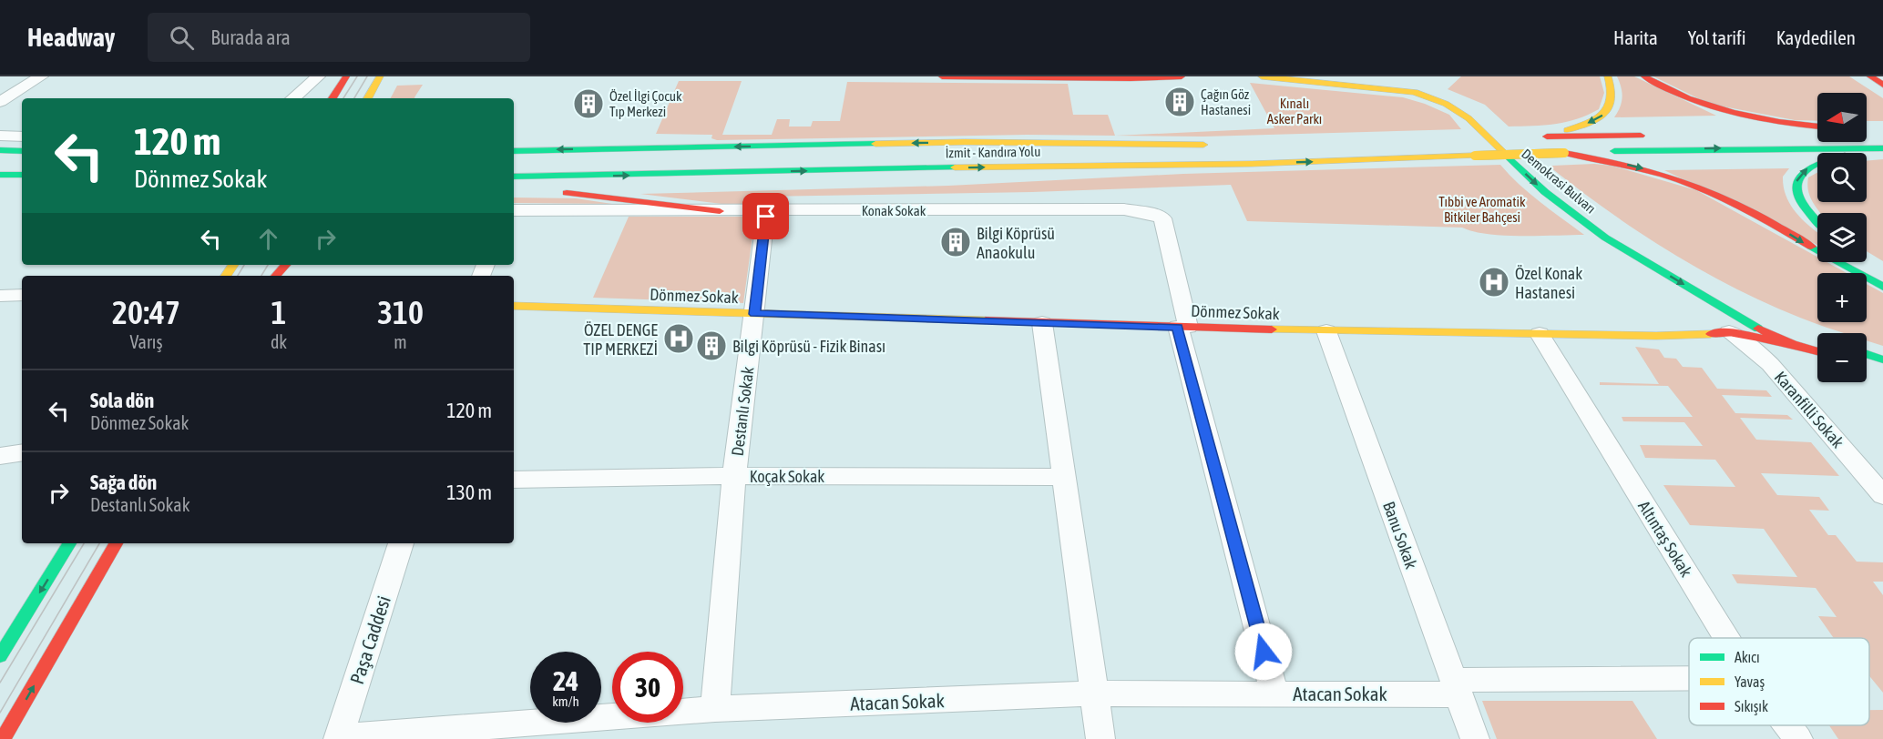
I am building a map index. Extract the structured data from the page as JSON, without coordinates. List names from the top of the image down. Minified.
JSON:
{"streets":{"main road":["İzmit - Kandıra Yolu","Demokrasi Bulvarı","Dönmez Sokak"],"street":["Konak Sokak","Karanfilli Sokak","Destanlı Sokak","Koçak Sokak","Banu Sokak","Altıntaş Sokak","Paşa Caddesi","Atacan Sokak"]},"crossings":[["Demokrasi Bulvarı","Dönmez Sokak"],["Demokrasi Bulvarı","Karanfilli Sokak"],["Konak Sokak","Dönmez Sokak"],["Konak Sokak","Destanlı Sokak"],["Dönmez Sokak","Karanfilli Sokak"],["Dönmez Sokak","Destanlı Sokak"],["Dönmez Sokak","Banu Sokak"],["Dönmez Sokak","Altıntaş Sokak"],["Destanlı Sokak","Koçak Sokak"],["Destanlı Sokak","Atacan Sokak"],["Banu Sokak","Atacan Sokak"],["Paşa Caddesi","Atacan Sokak"]],"parks":["Kınalı Asker Parkı","Tıbbi ve Aromatik Bitkiler Bahçesi"],"places":{"building":["Çağın Göz Hastanesi","Özel İlgi Çocuk Tıp Merkezi","Bilgi Köprüsü Anaokulu","Bilgi Köprüsü - Fizik Binası"],"hospital":["Özel Konak Hastanesi","ÖZEL DENGE TIP MERKEZİ"]},"legend":["Akıcı","Yavaş","Sıkışık"],"north":"left","page":{"header":"Headway","search":"Burada ara","nav":["Harita","Yol tarifi","Kaydedilen"],"map_buttons":["+","−"],"turn":["120 m","Dönmez Sokak"],"eta":["20:47","Varış","1","dk","310","m"],"list":[{"name":"Sola dön","note":"Dönmez Sokak","value":"120 m"},{"name":"Sağa dön","note":"Destanlı Sokak","value":"130 m"}],"speed":"24 km/h","limit":"30"}}
